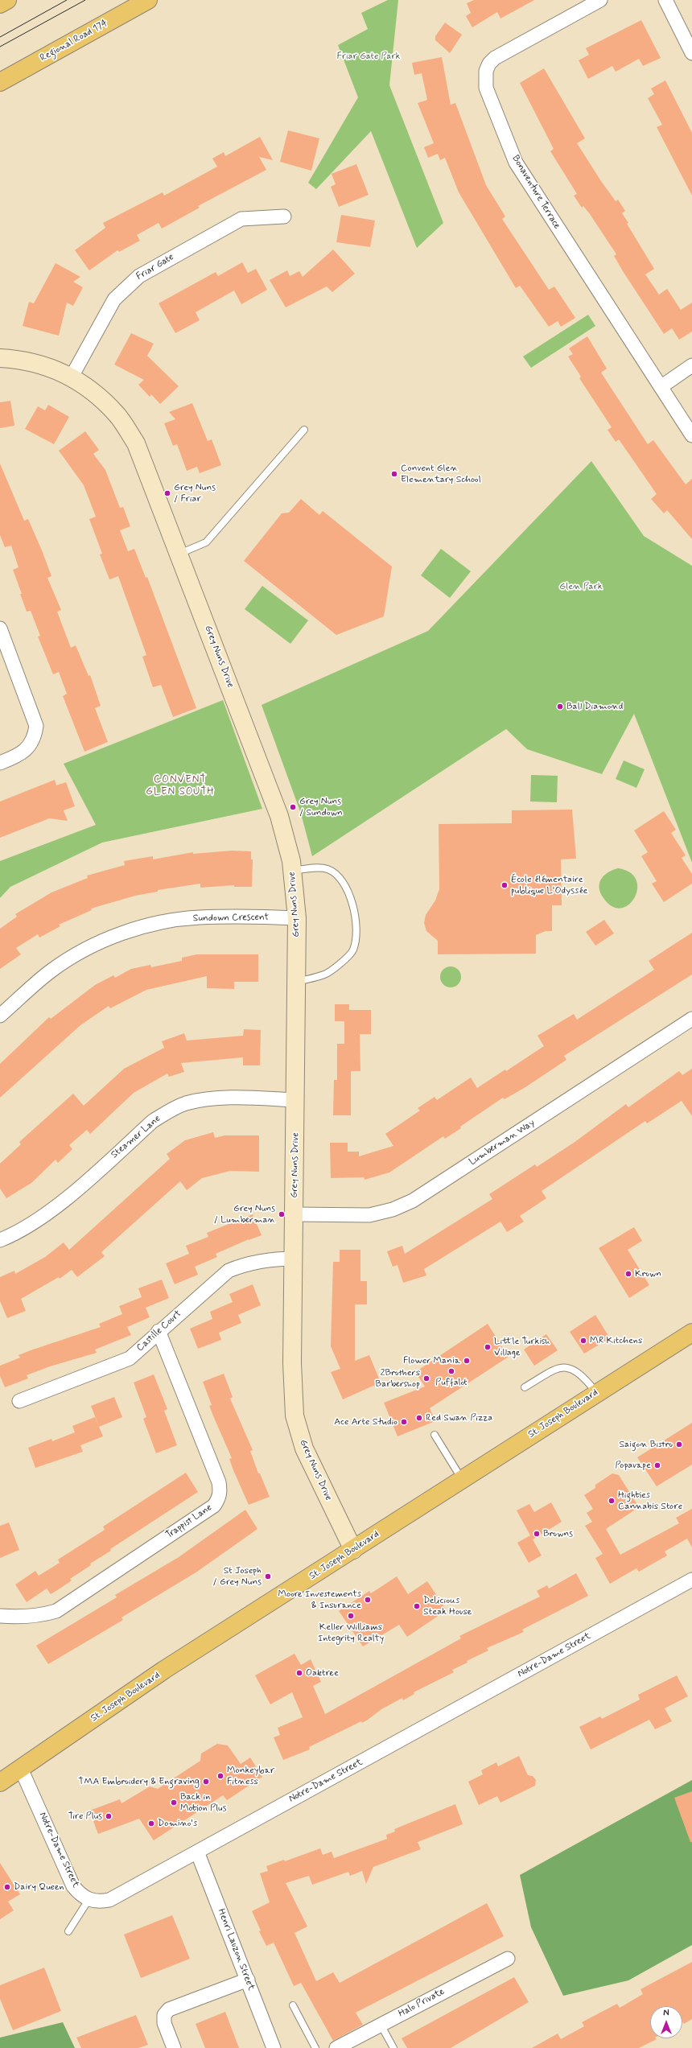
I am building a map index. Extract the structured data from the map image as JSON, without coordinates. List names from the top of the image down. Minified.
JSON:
{"streets":{"main road":["Regional Road 174","St. Joseph Boulevard"],"street":["Bonaventure Terrace","Friar Gate","Grey Nuns Drive","Sundown Crescent","Steamer Lane","Lumberman Way","Castille Court","Trappist Lane","Notre-Dame Street","Henri Lauzon Street","Halo Private"]},"crossings":[["Friar Gate","Grey Nuns Drive"],["Grey Nuns Drive","Sundown Crescent"],["Grey Nuns Drive","Steamer Lane"],["Grey Nuns Drive","Lumberman Way"],["Grey Nuns Drive","Castille Court"],["Grey Nuns Drive","St. Joseph Boulevard"],["Castille Court","Trappist Lane"],["St. Joseph Boulevard","Notre-Dame Street"],["Notre-Dame Street","Henri Lauzon Street"]],"districts":["CONVENT GLEN SOUTH"],"parks":["Friar Gate Park","Glen Park"],"places":["Convent Glen Elementary School","Grey Nuns / Friar","Ball Diamond","Grey Nuns / Sundown","École élémentaire publique L'Odyssée","Grey Nuns / Lumberman","Krown","MR Kitchens","Little Turkish Village","Flower Mania","Puffalot","2Brothers Barbershop","Red Swan Pizza","Ace Arte Studio","Saigon Bistro","Popavape","Highties Cannabis Store","Browns","St Joseph / Grey Nuns","Moore Investements & Insurance","Delicious Steak House","Keller Williams Integrity Realty","Oaktree","Monkeybar Fitness","TMA Embroidery & Engraving","Back in Motion Plus","Tire Plus","Domino's","Dairy Queen"],"north":"top"}
